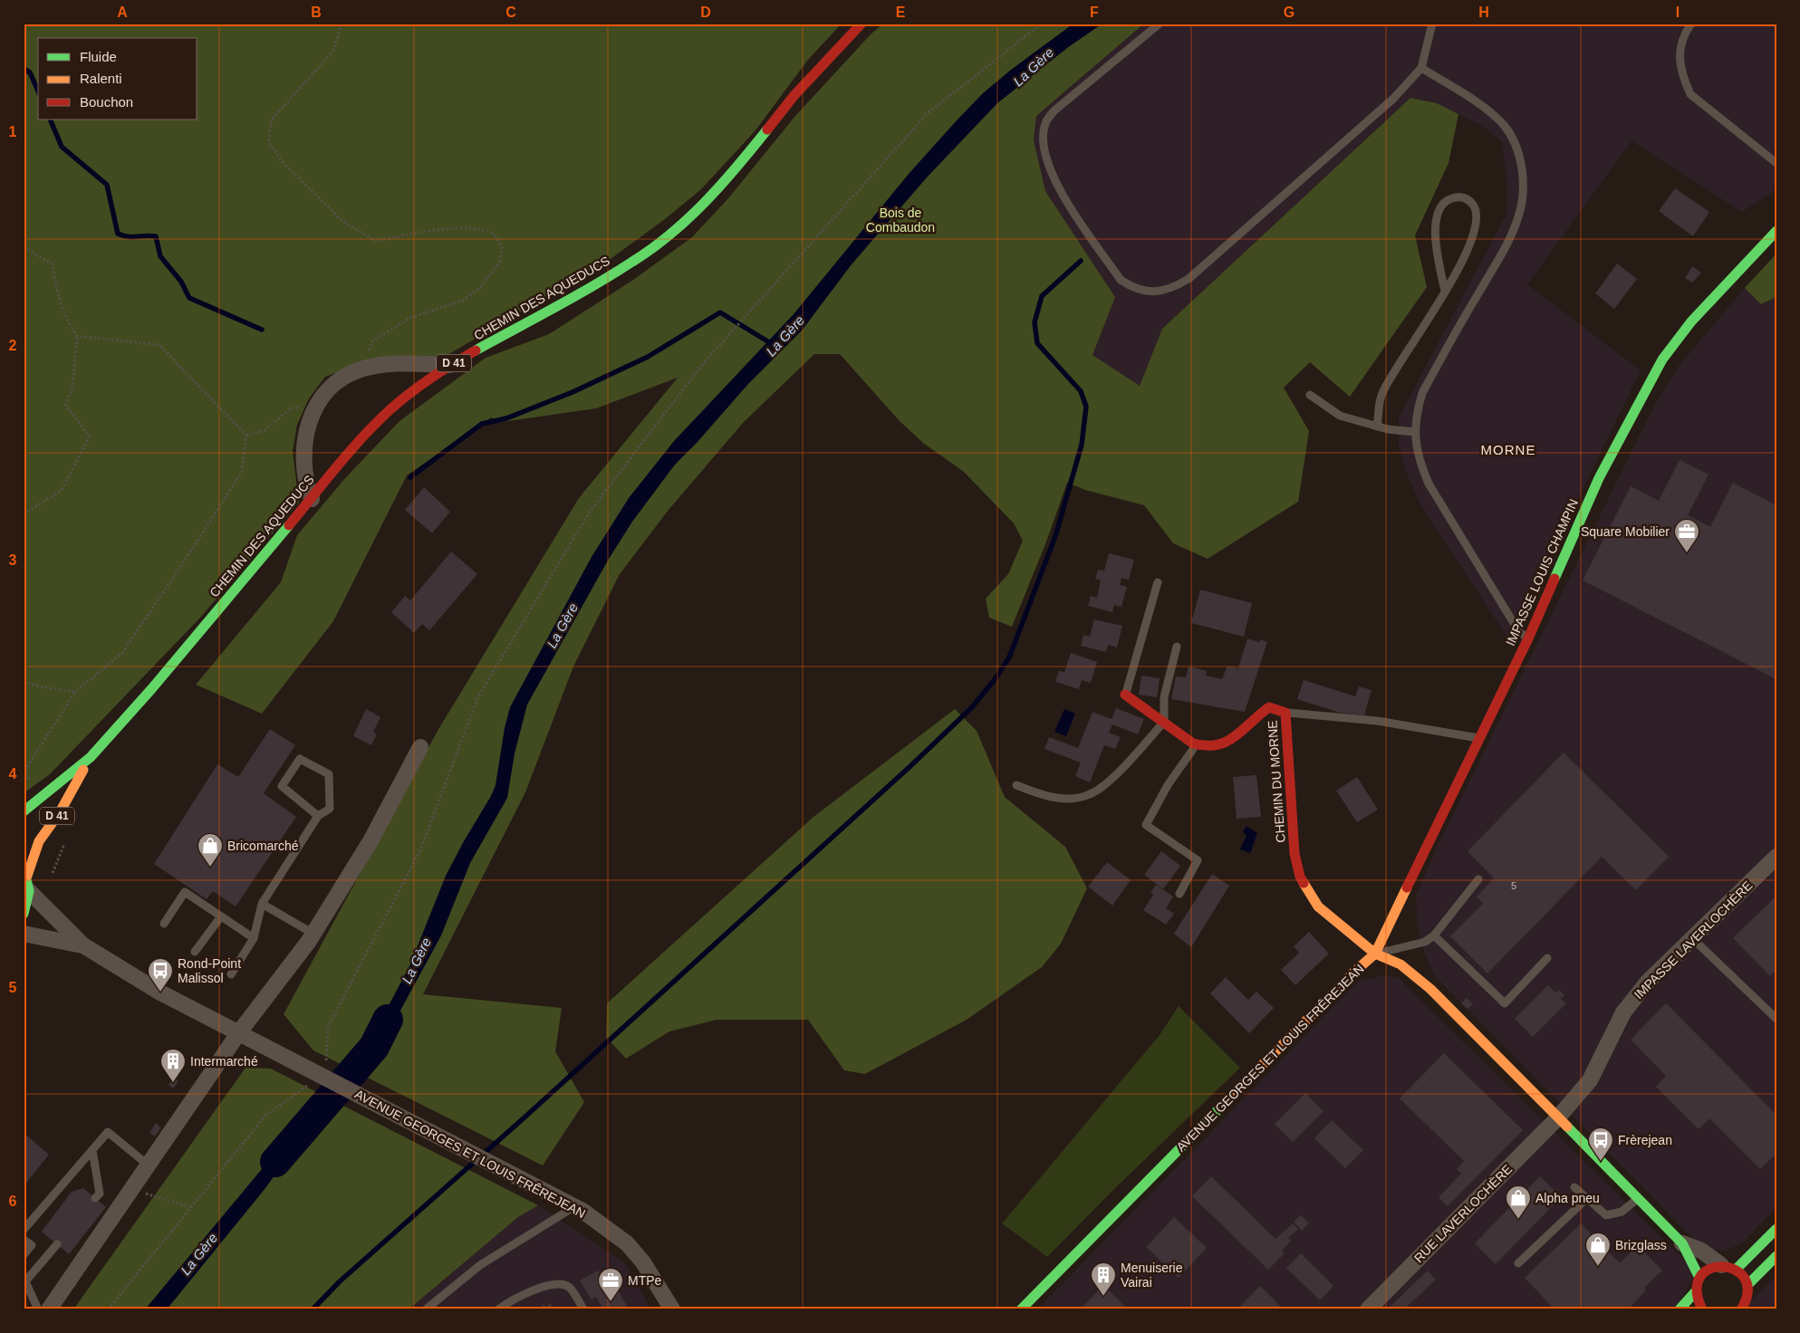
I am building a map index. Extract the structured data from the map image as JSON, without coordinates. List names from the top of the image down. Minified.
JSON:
{"streets":{"street":["CHEMIN DES AQUEDUCS","D 41","IMPASSE LOUIS CHAMPIN","CHEMIN DU MORNE","IMPASSE LAVERLOCHÈRE","AVENUE GEORGES ET LOUIS FRÊREJEAN","RUE LAVERLOCHÈRE"]},"crossings":[["IMPASSE LOUIS CHAMPIN","CHEMIN DU MORNE"],["IMPASSE LOUIS CHAMPIN","AVENUE GEORGES ET LOUIS FRÊREJEAN"],["CHEMIN DU MORNE","AVENUE GEORGES ET LOUIS FRÊREJEAN"],["IMPASSE LAVERLOCHÈRE","AVENUE GEORGES ET LOUIS FRÊREJEAN"],["IMPASSE LAVERLOCHÈRE","RUE LAVERLOCHÈRE"],["AVENUE GEORGES ET LOUIS FRÊREJEAN","RUE LAVERLOCHÈRE"]],"districts":["MORNE"],"water":["La Gère"],"parks":["Bois de Combaudon"],"places":{"office":["Square Mobilier","MTPe"],"shop":["Bricomarché","Alpha pneu","Brizglass"],"bus stop":["Rond-Point Malissol","Frèrejean"],"building":["Intermarché","Menuiserie Vairai"]},"house_numbers":["5"],"legend":["Fluide","Ralenti","Bouchon"],"grid":{"columns":["A","B","C","D","E","F","G","H","I"],"rows":["1","2","3","4","5","6"]}}
